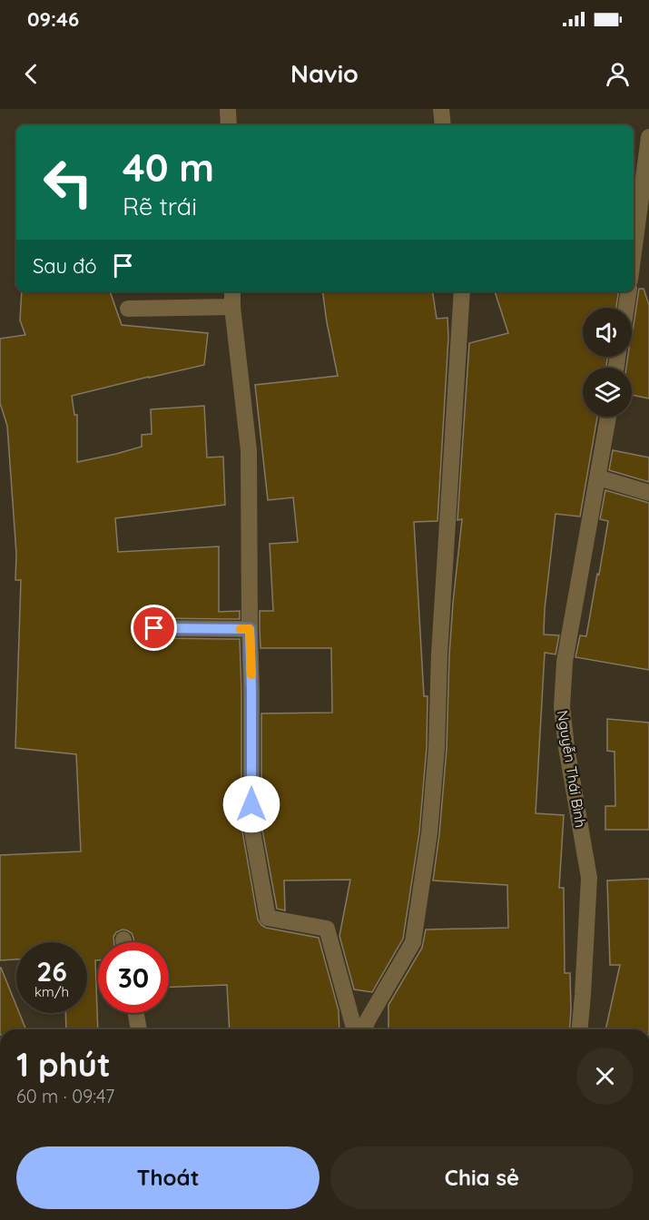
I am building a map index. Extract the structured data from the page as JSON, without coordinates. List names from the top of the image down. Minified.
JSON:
{"streets":{"street":["Nguyễn Thái Bình"]},"page":{"status":"09:46","header":"Navio","turn":["40 m","Rẽ trái"],"then":"Sau đó","speed":"26 km/h","limit":"30","heading":["1 phút","60 m · 09:47"],"buttons":["Thoát","Chia sẻ"]}}
